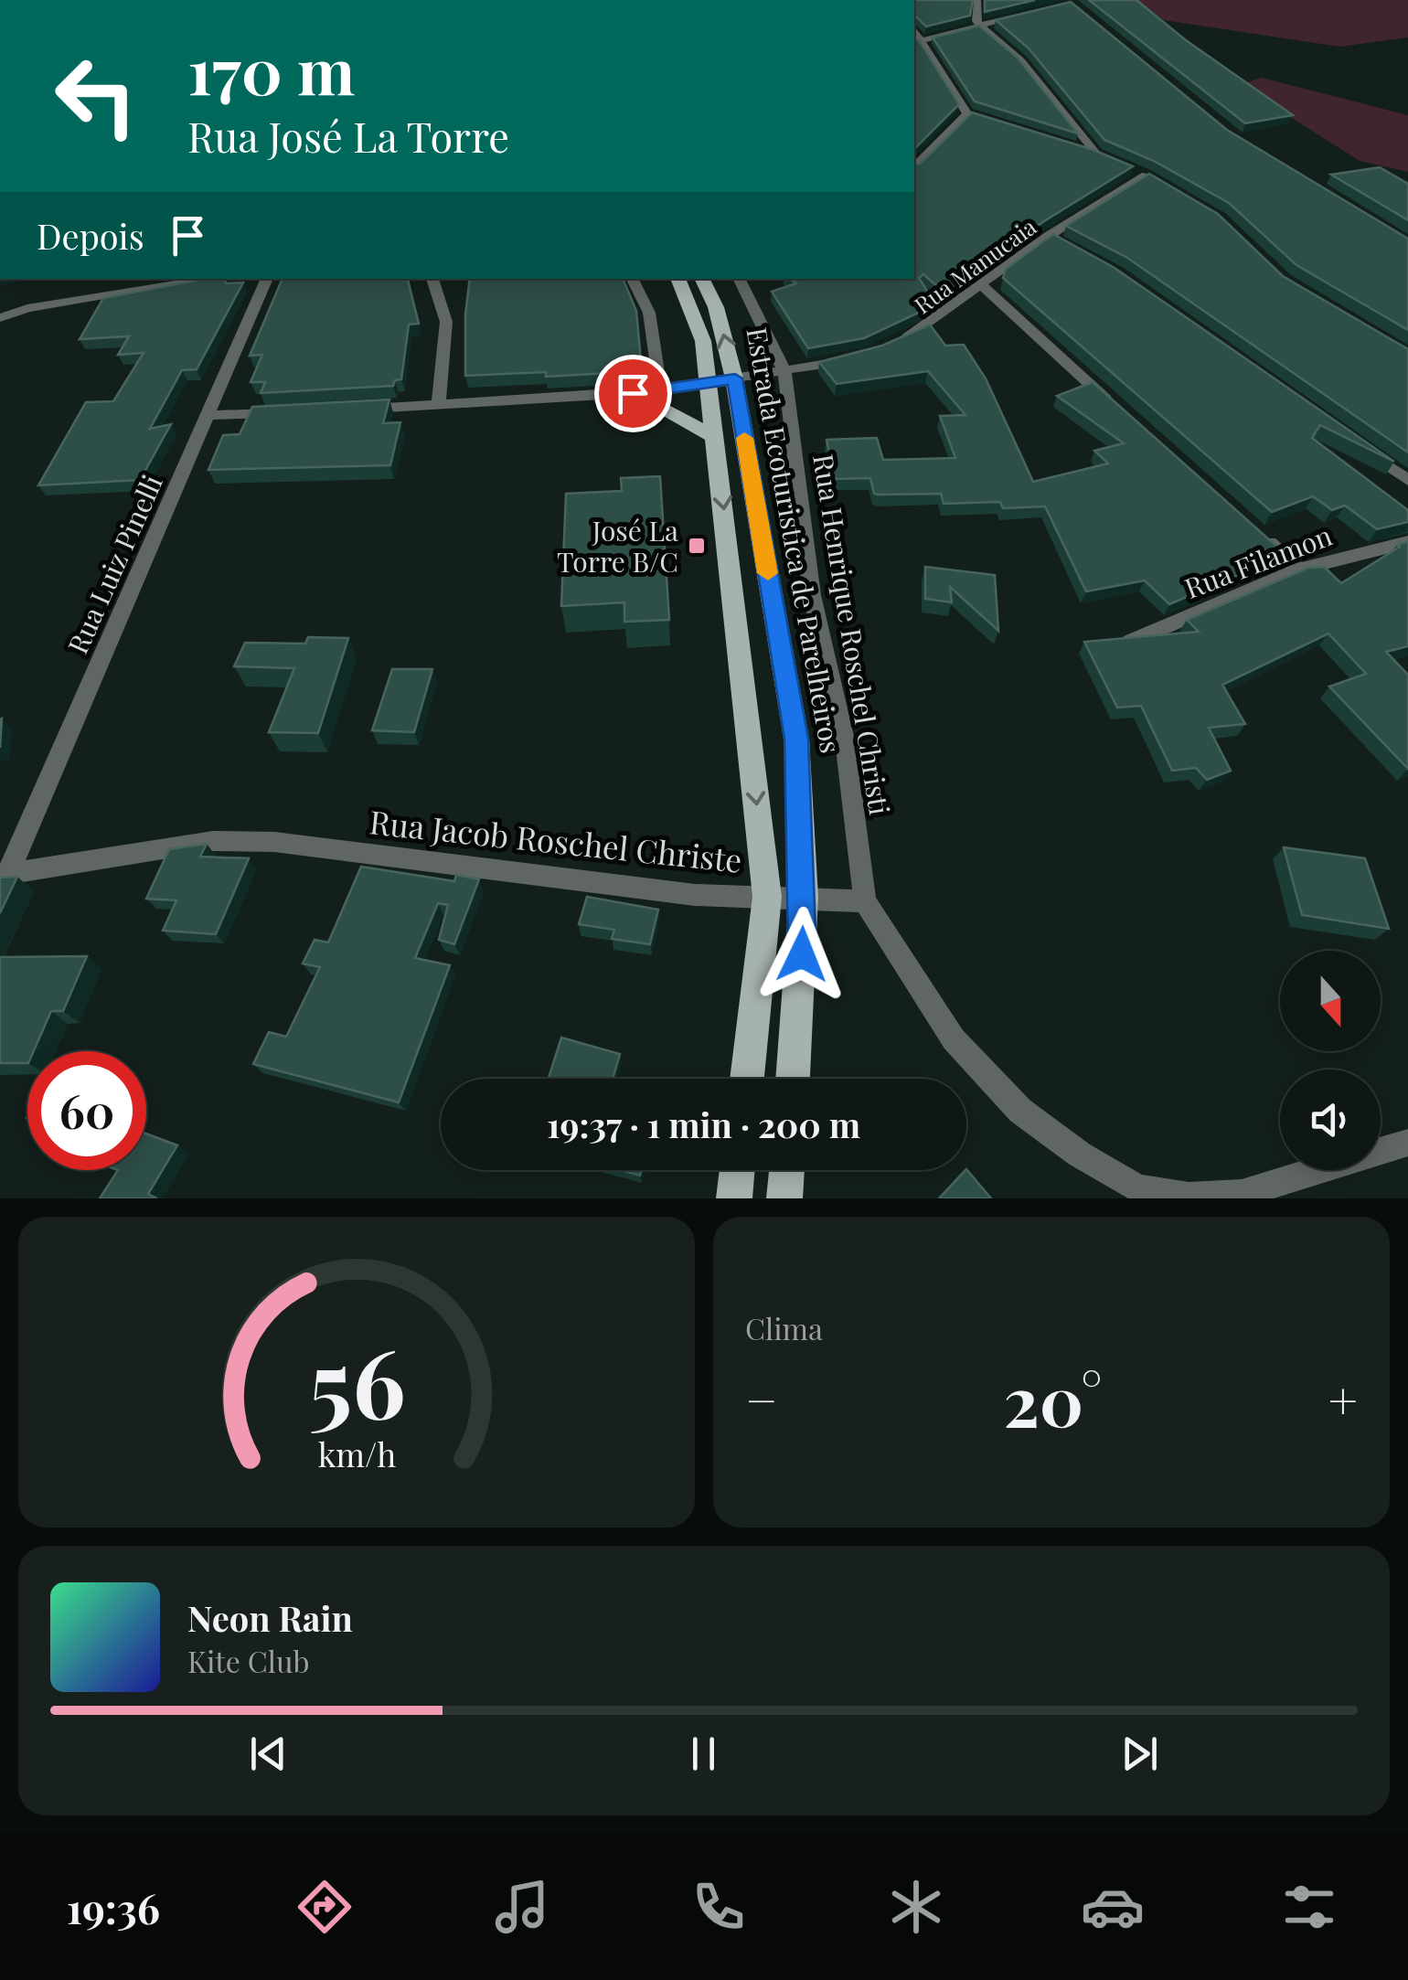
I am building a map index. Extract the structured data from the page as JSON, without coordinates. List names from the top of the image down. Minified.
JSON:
{"streets":{"main road":["Estrada Ecoturistica de Parelheiros"],"street":["Rua Manucaia","Rua Filamon","Rua Luiz Pinelli","Rua Henrique Roschel Christi","Rua Jacob Roschel Christe"]},"crossings":[["Estrada Ecoturistica de Parelheiros","Rua Jacob Roschel Christe"],["Rua Luiz Pinelli","Rua Jacob Roschel Christe"],["Rua Henrique Roschel Christi","Rua Jacob Roschel Christe"]],"places":{"transit":["José La Torre B/C"]},"north":"bottom","page":{"turn":["170 m","Rua José La Torre"],"then":"Depois","limit":"60","trip":"19:37 · 1 min · 200 m","tile":"Clima","heat":["−","20°","+"],"song":["Neon Rain","Kite Club"],"tabs":"19:36","gauge":["56","km/h"]}}
